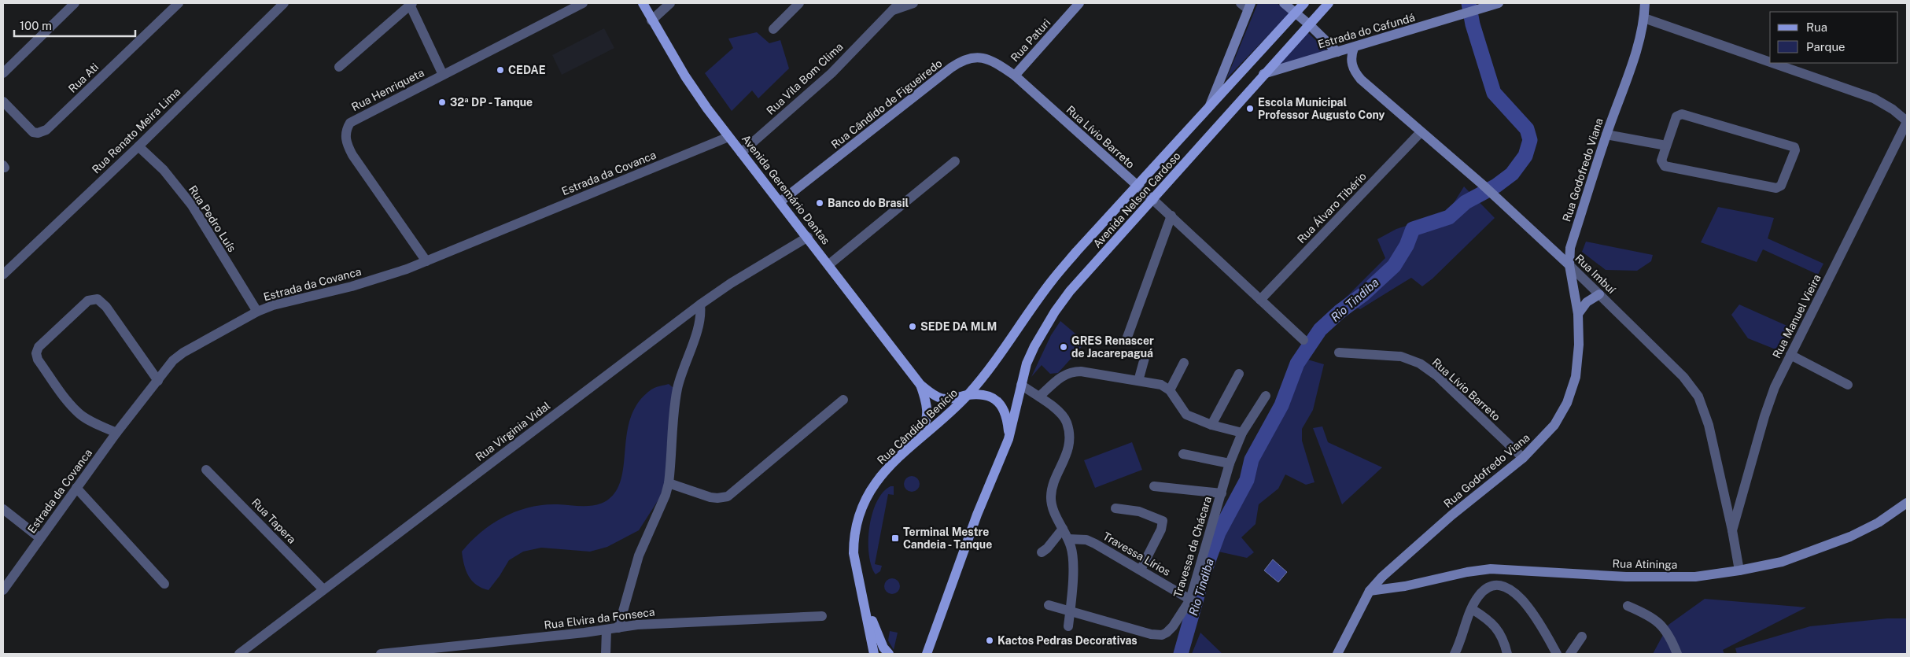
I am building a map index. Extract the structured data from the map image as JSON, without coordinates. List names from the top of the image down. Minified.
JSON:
{"streets":{"main road":["Avenida Geremário Dantas","Avenida Nelson Cardoso","Rua Cândido Benício"],"street":["Estrada do Cafundá","Rua Paturi","Rua Ati","Rua Vila Bom Clima","Rua Henriqueta","Rua Cândido de Figueiredo","Rua Renato Meira Lima","Rua Lívio Barreto","Rua Godofredo Viana","Estrada da Covanca","Rua Álvaro Tibério","Rua Pedro Luís","Rua Imbuí","Rua Manuel Vieira","Rua Virginia Vidal","Rua Tapera","Travessa da Chácara","Travessa Lírios","Rua Atininga","Rua Elvira da Fonseca"]},"crossings":[["Estrada do Cafundá","Avenida Nelson Cardoso"],["Estrada do Cafundá","Rua Imbuí"],["Rua Paturi","Rua Cândido de Figueiredo"],["Rua Paturi","Rua Lívio Barreto"],["Rua Vila Bom Clima","Avenida Geremário Dantas"],["Rua Henriqueta","Estrada da Covanca"],["Rua Cândido de Figueiredo","Rua Lívio Barreto"],["Rua Cândido de Figueiredo","Avenida Geremário Dantas"],["Rua Renato Meira Lima","Rua Pedro Luís"],["Rua Lívio Barreto","Rua Godofredo Viana"],["Rua Lívio Barreto","Avenida Nelson Cardoso"],["Rua Lívio Barreto","Rua Álvaro Tibério"],["Rua Godofredo Viana","Rua Imbuí"],["Rua Godofredo Viana","Rua Atininga"],["Estrada da Covanca","Avenida Geremário Dantas"],["Estrada da Covanca","Rua Pedro Luís"],["Avenida Geremário Dantas","Avenida Nelson Cardoso"],["Avenida Geremário Dantas","Rua Cândido Benício"],["Avenida Geremário Dantas","Rua Virginia Vidal"],["Avenida Nelson Cardoso","Rua Cândido Benício"],["Rua Álvaro Tibério","Rua Imbuí"],["Rua Imbuí","Rua Manuel Vieira"],["Rua Imbuí","Rua Atininga"],["Rua Virginia Vidal","Rua Tapera"],["Travessa da Chácara","Travessa Lírios"]],"water":["Rio Tindiba"],"places":{"other":["CEDAE","32ª DP - Tanque","Escola Municipal Professor Augusto Cony","Banco do Brasil","SEDE DA MLM","GRES Renascer de Jacarepaguá","Kactos Pedras Decorativas"],"transit":["Terminal Mestre Candeia - Tanque"]},"legend":["Rua","Parque"],"scale_bar":"100 m"}
